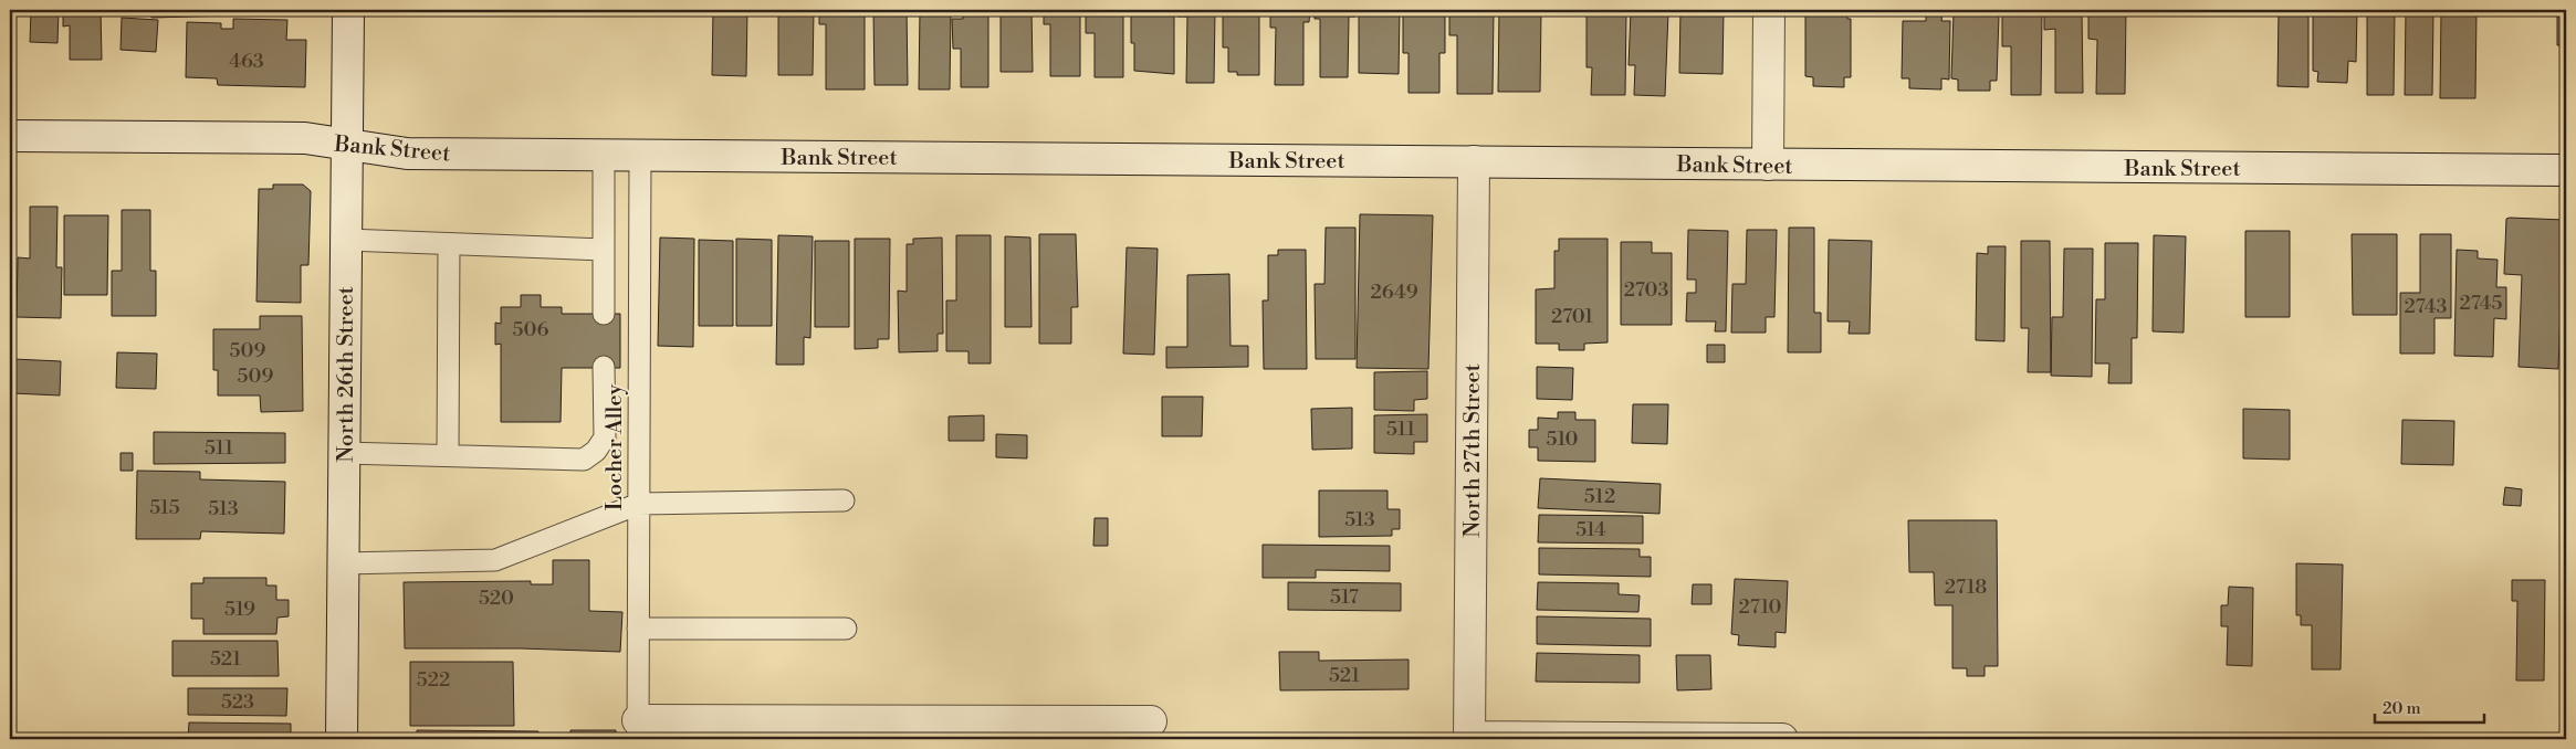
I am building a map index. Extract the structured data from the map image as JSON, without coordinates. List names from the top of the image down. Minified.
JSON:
{"streets":{"street":["Bank Street","North 26th Street","North 27th Street"],"lane":["Locher Alley"]},"crossings":[["Bank Street","North 26th Street"],["Bank Street","Locher Alley"],["Bank Street","North 27th Street"]],"house_numbers":["463","2703","2649","2745","2743","2701","506","509","509","511","510","511","512","515","513","513","514","2718","517","520","2710","519","521","521","522","523"],"scale_bar":"20 m"}
